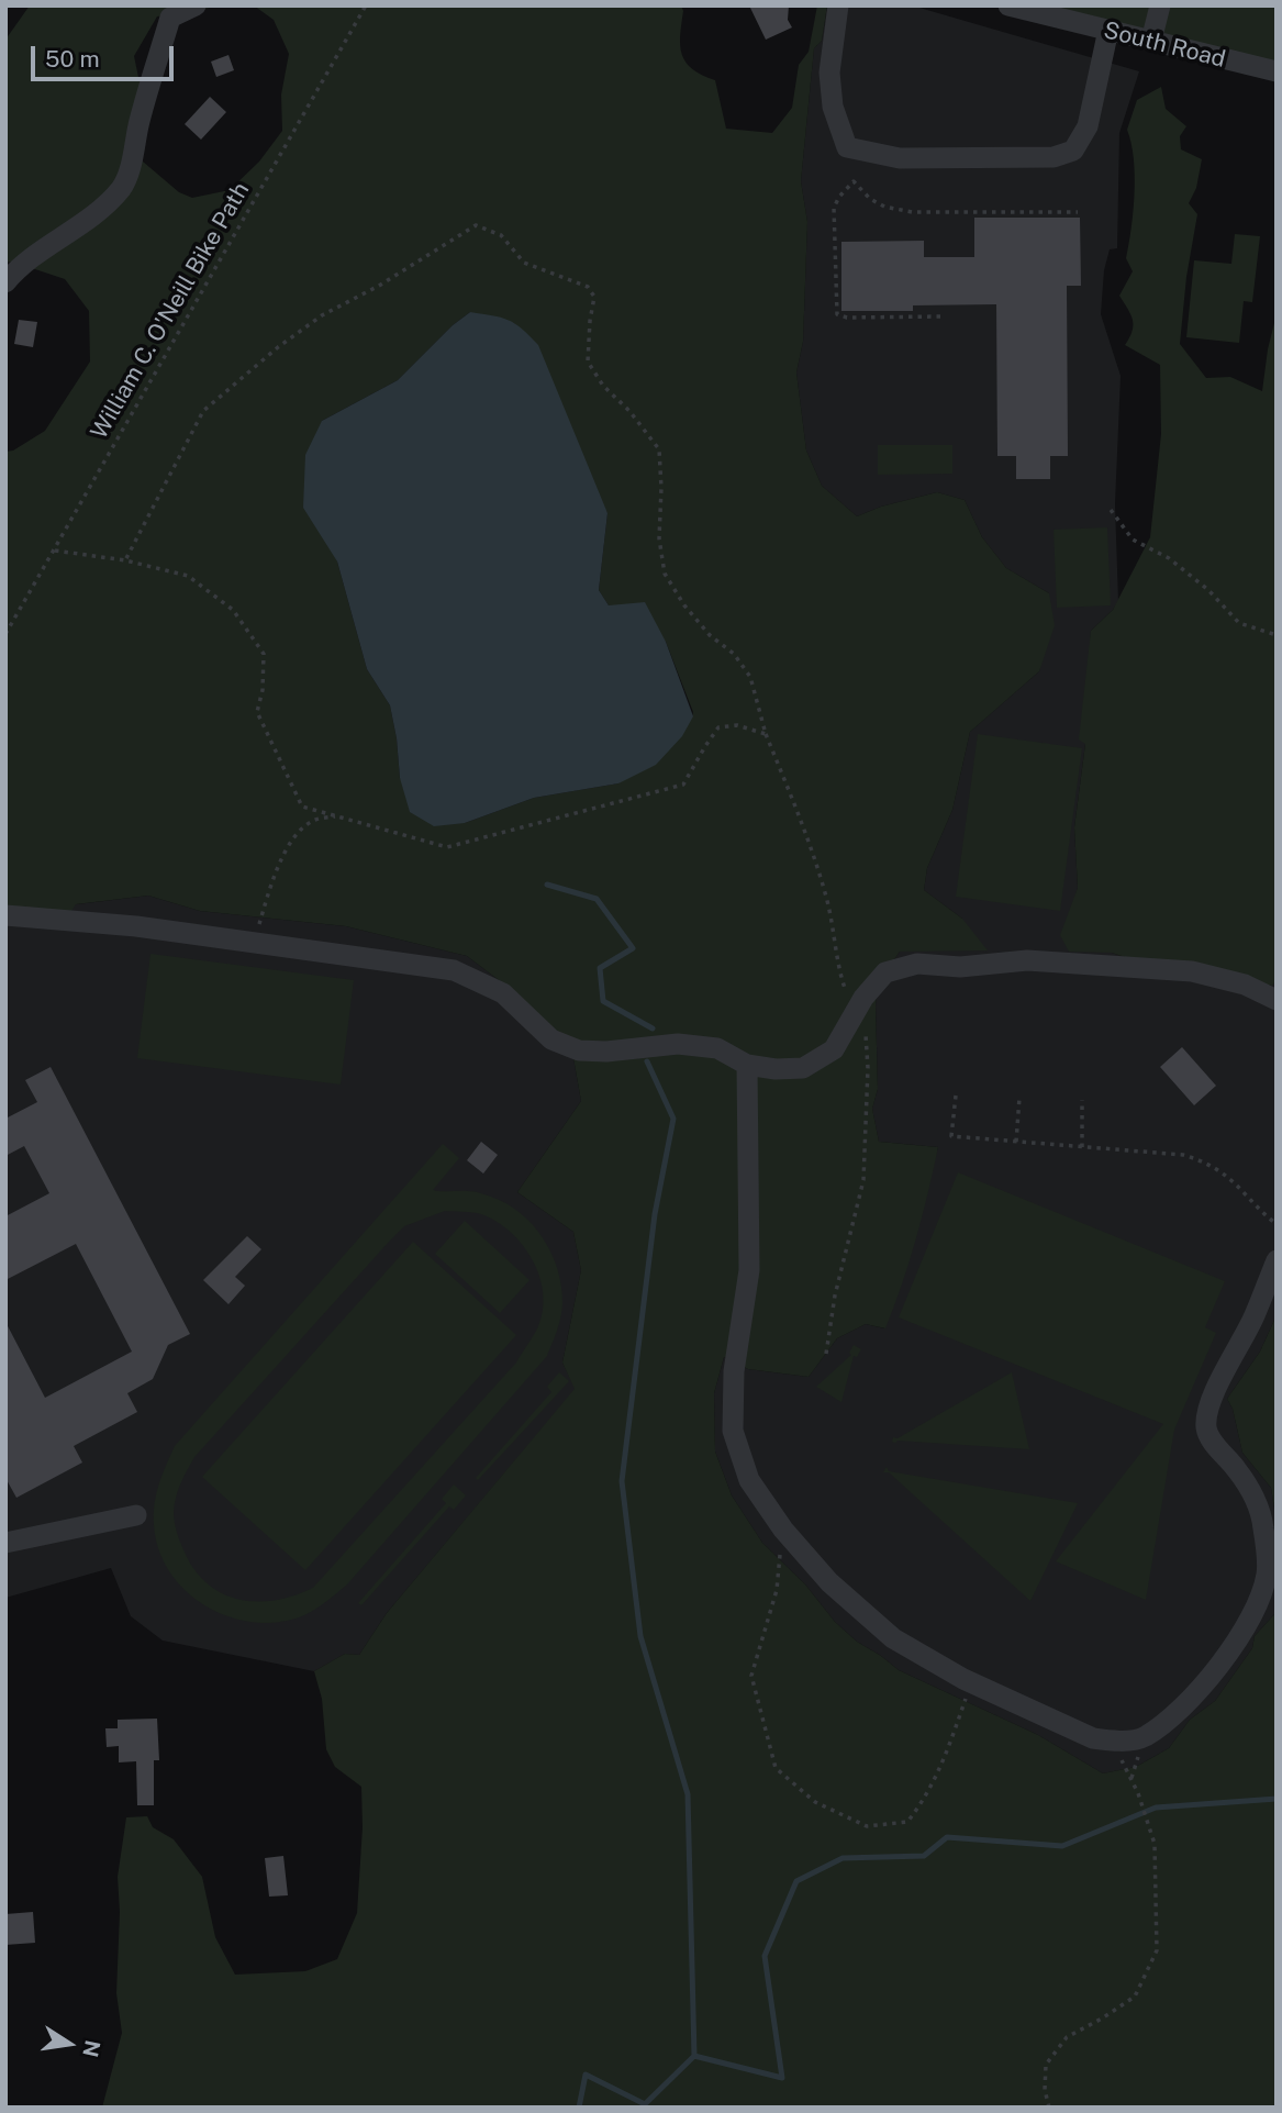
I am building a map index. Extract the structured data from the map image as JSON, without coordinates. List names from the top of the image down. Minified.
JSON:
{"streets":{"street":["South Road"],"path":["William C. O'Neill Bike Path"]},"scale_bar":"50 m","north":"right"}
